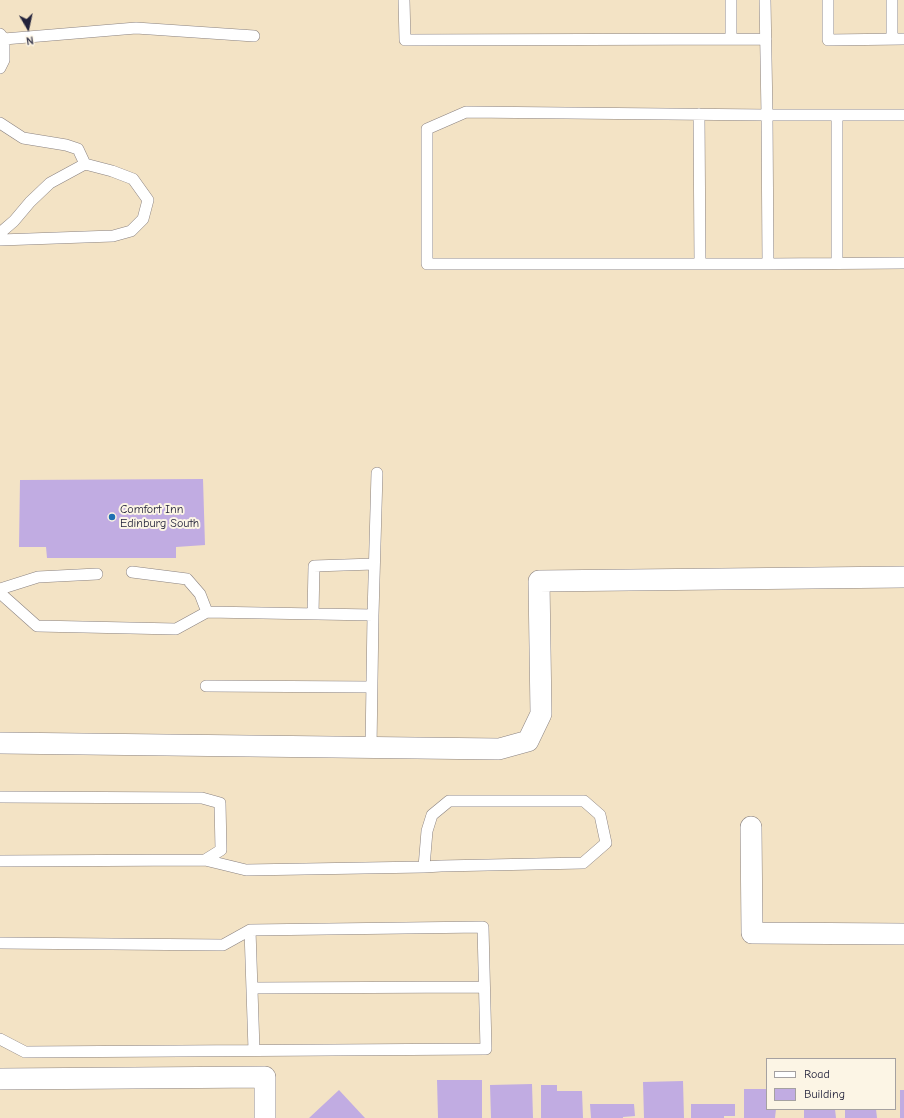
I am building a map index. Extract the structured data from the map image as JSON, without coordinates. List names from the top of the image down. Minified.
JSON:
{"places":["Comfort Inn Edinburg South"],"legend":["Road","Building"],"north":"bottom"}
